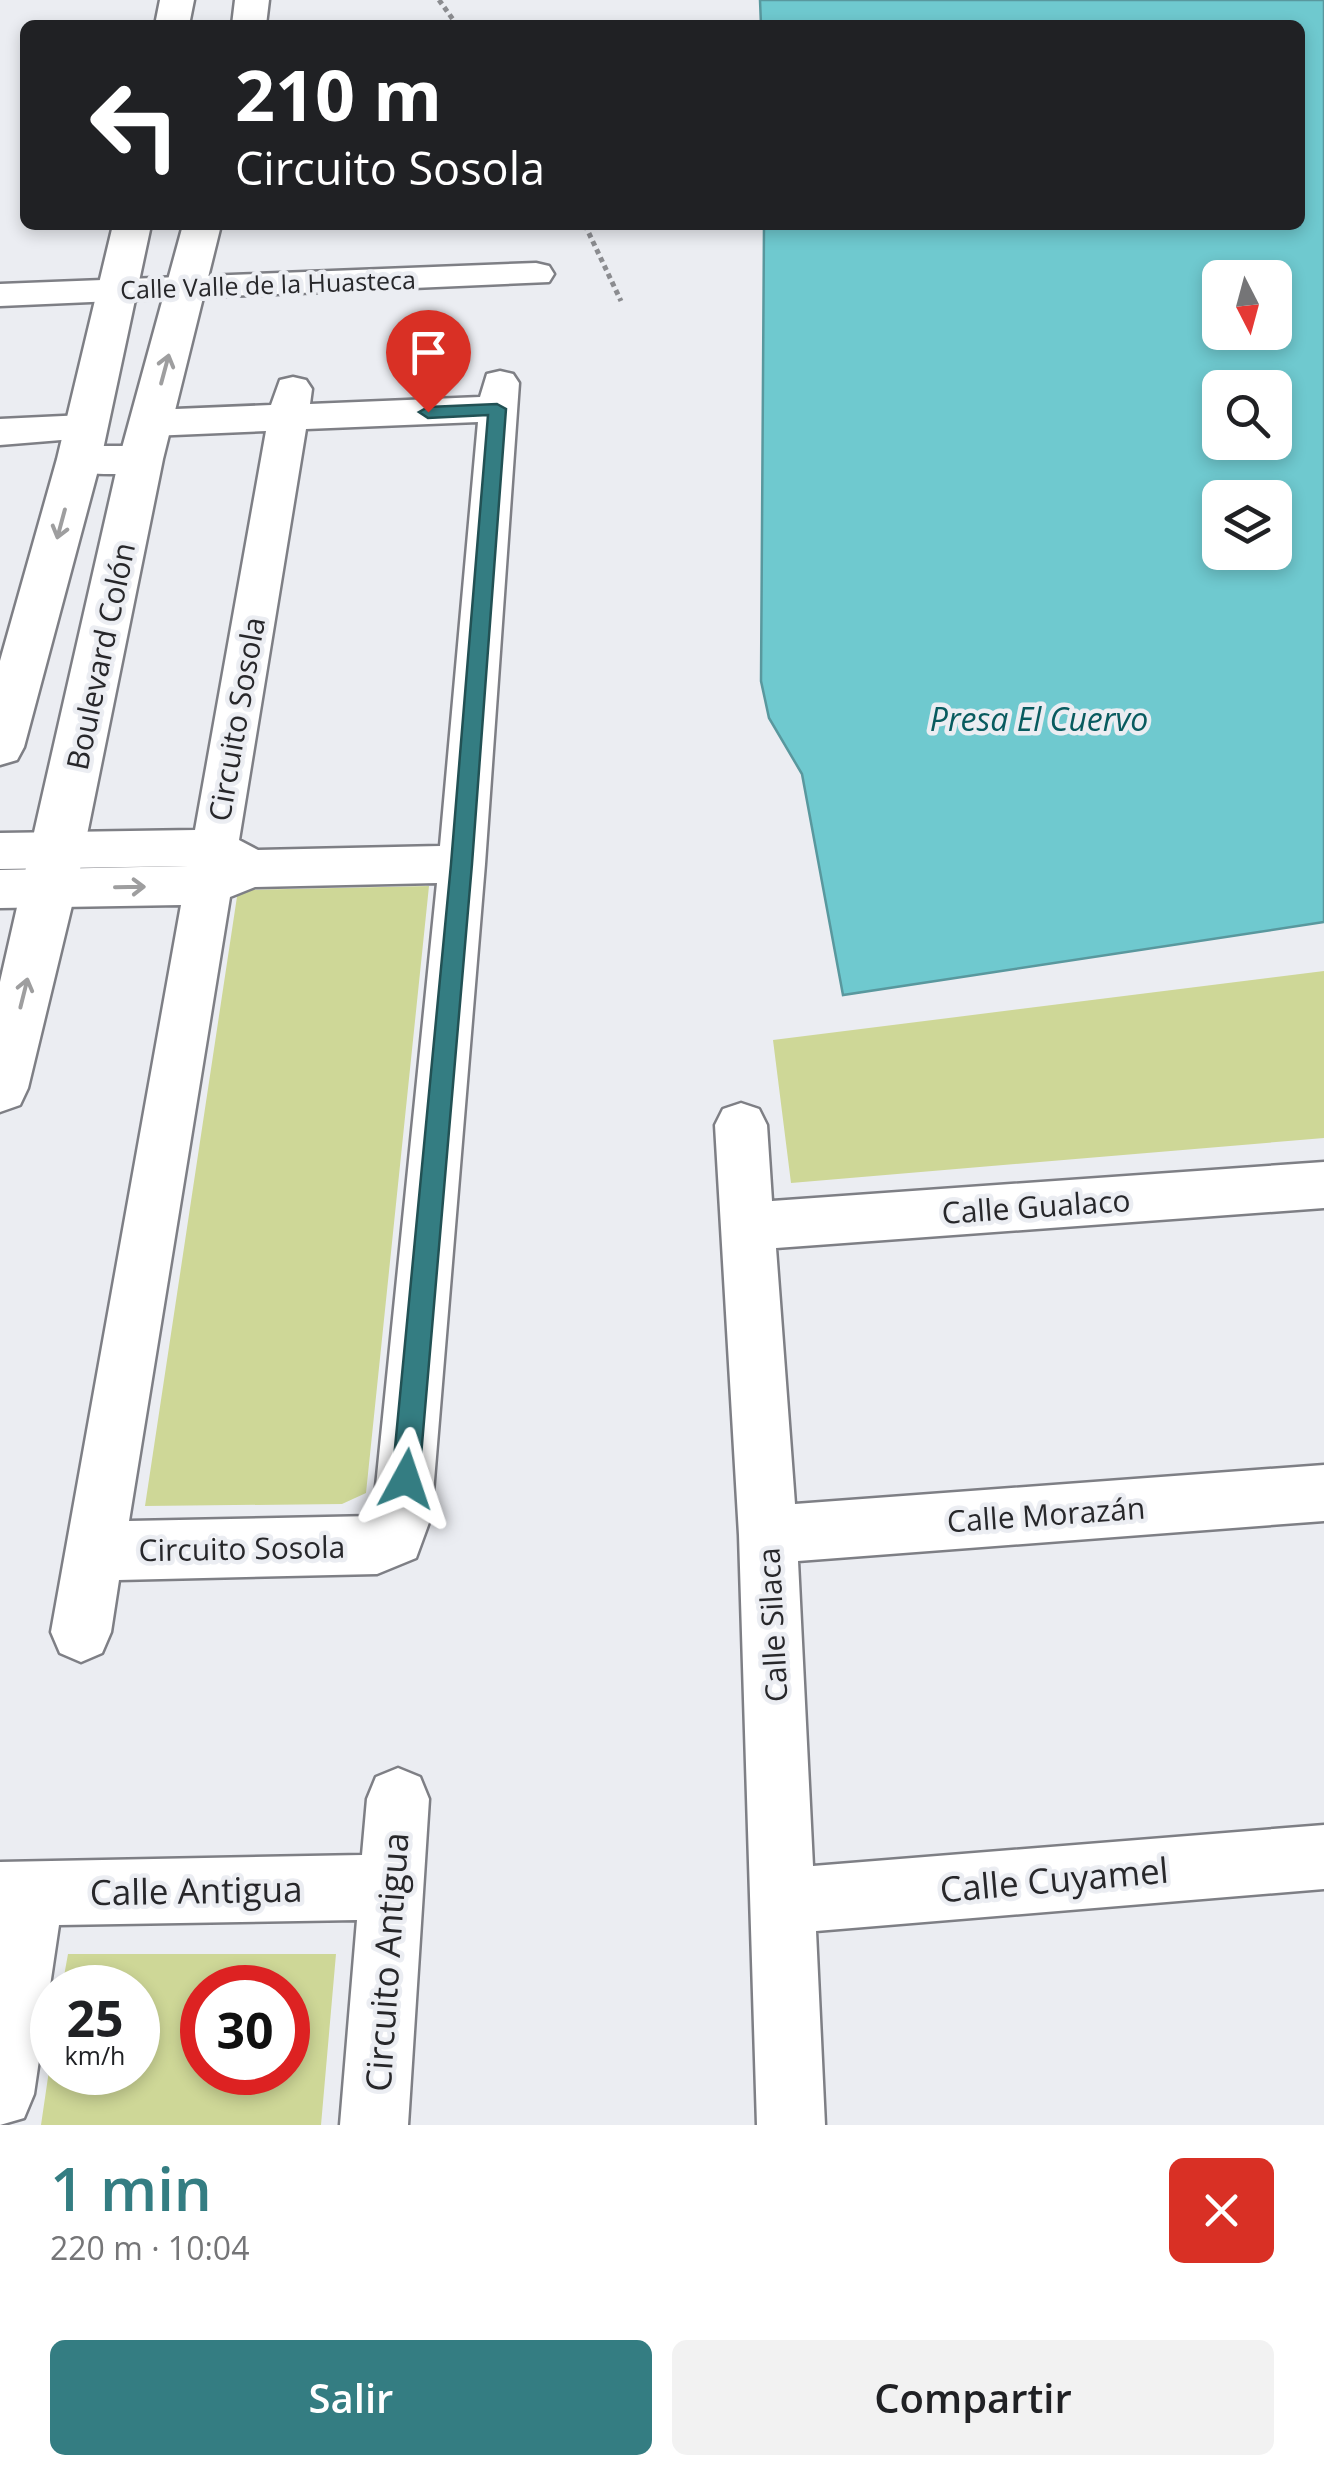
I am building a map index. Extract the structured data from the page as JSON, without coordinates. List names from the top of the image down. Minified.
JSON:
{"streets":{"main road":["Boulevard Colón"],"street":["Calle Valle de la Huasteca","Circuito Sosola","Calle Gualaco","Calle Morazán","Calle Silaca","Calle Cuyamel","Calle Antigua","Circuito Antigua"]},"crossings":[["Calle Valle de la Huasteca","Boulevard Colón"],["Calle Gualaco","Calle Silaca"],["Calle Morazán","Calle Silaca"],["Calle Silaca","Calle Cuyamel"],["Calle Antigua","Circuito Antigua"]],"water":["Presa El Cuervo"],"north":"bottom","page":{"turn":["210 m","Circuito Sosola"],"speed":"25 km/h","limit":"30","heading":["1 min","220 m · 10:04"],"buttons":["Salir","Compartir"]}}
